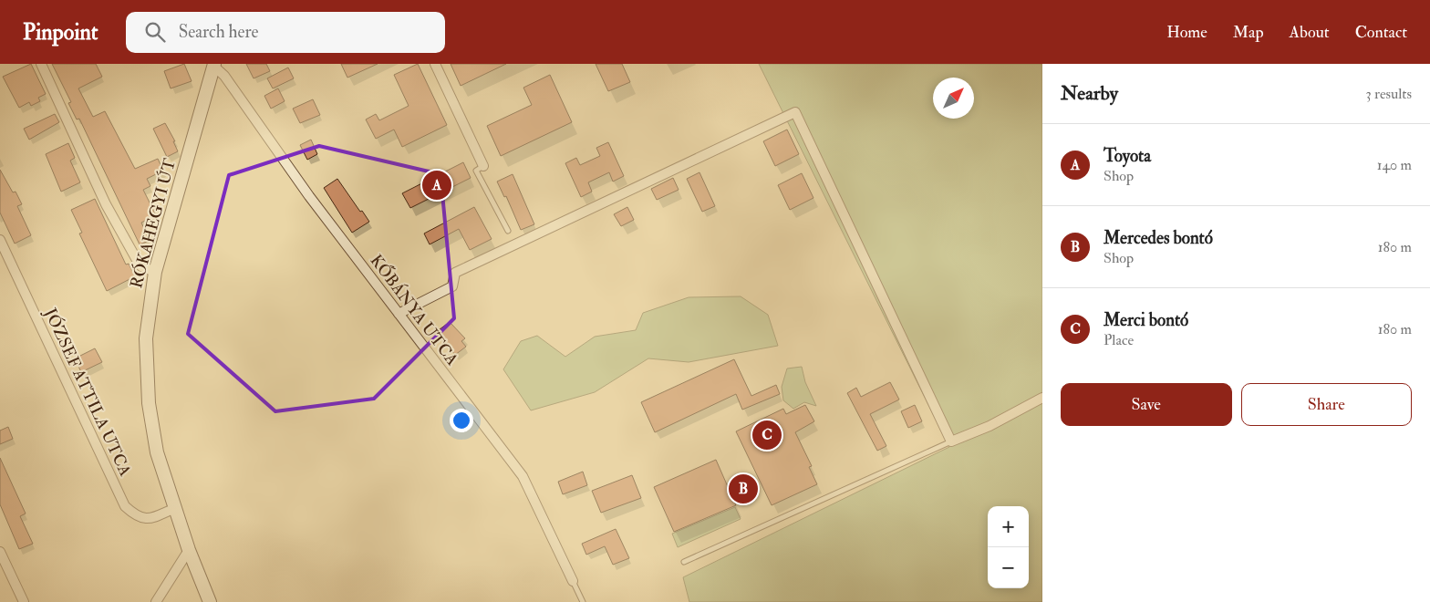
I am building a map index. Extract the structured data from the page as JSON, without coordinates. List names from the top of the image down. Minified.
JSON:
{"streets":{"street":["RÓKAHEGYI ÚT","KŐBÁNYA UTCA","JÓZSEF ATTILA UTCA"]},"crossings":[["RÓKAHEGYI ÚT","KŐBÁNYA UTCA"],["RÓKAHEGYI ÚT","JÓZSEF ATTILA UTCA"]],"north":"top right","page":{"header":"Pinpoint","search":"Search here","nav":["Home","Map","About","Contact"],"heading":["Nearby","3 results"],"list":[{"mark":"A","name":"Toyota","note":"Shop","value":"140 m"},{"mark":"B","name":"Mercedes bontó","note":"Shop","value":"180 m"},{"mark":"C","name":"Merci bontó","note":"Place","value":"180 m"}],"pins":["A","C","B"],"buttons":["Save","Share"],"map_buttons":["+","−"]}}
